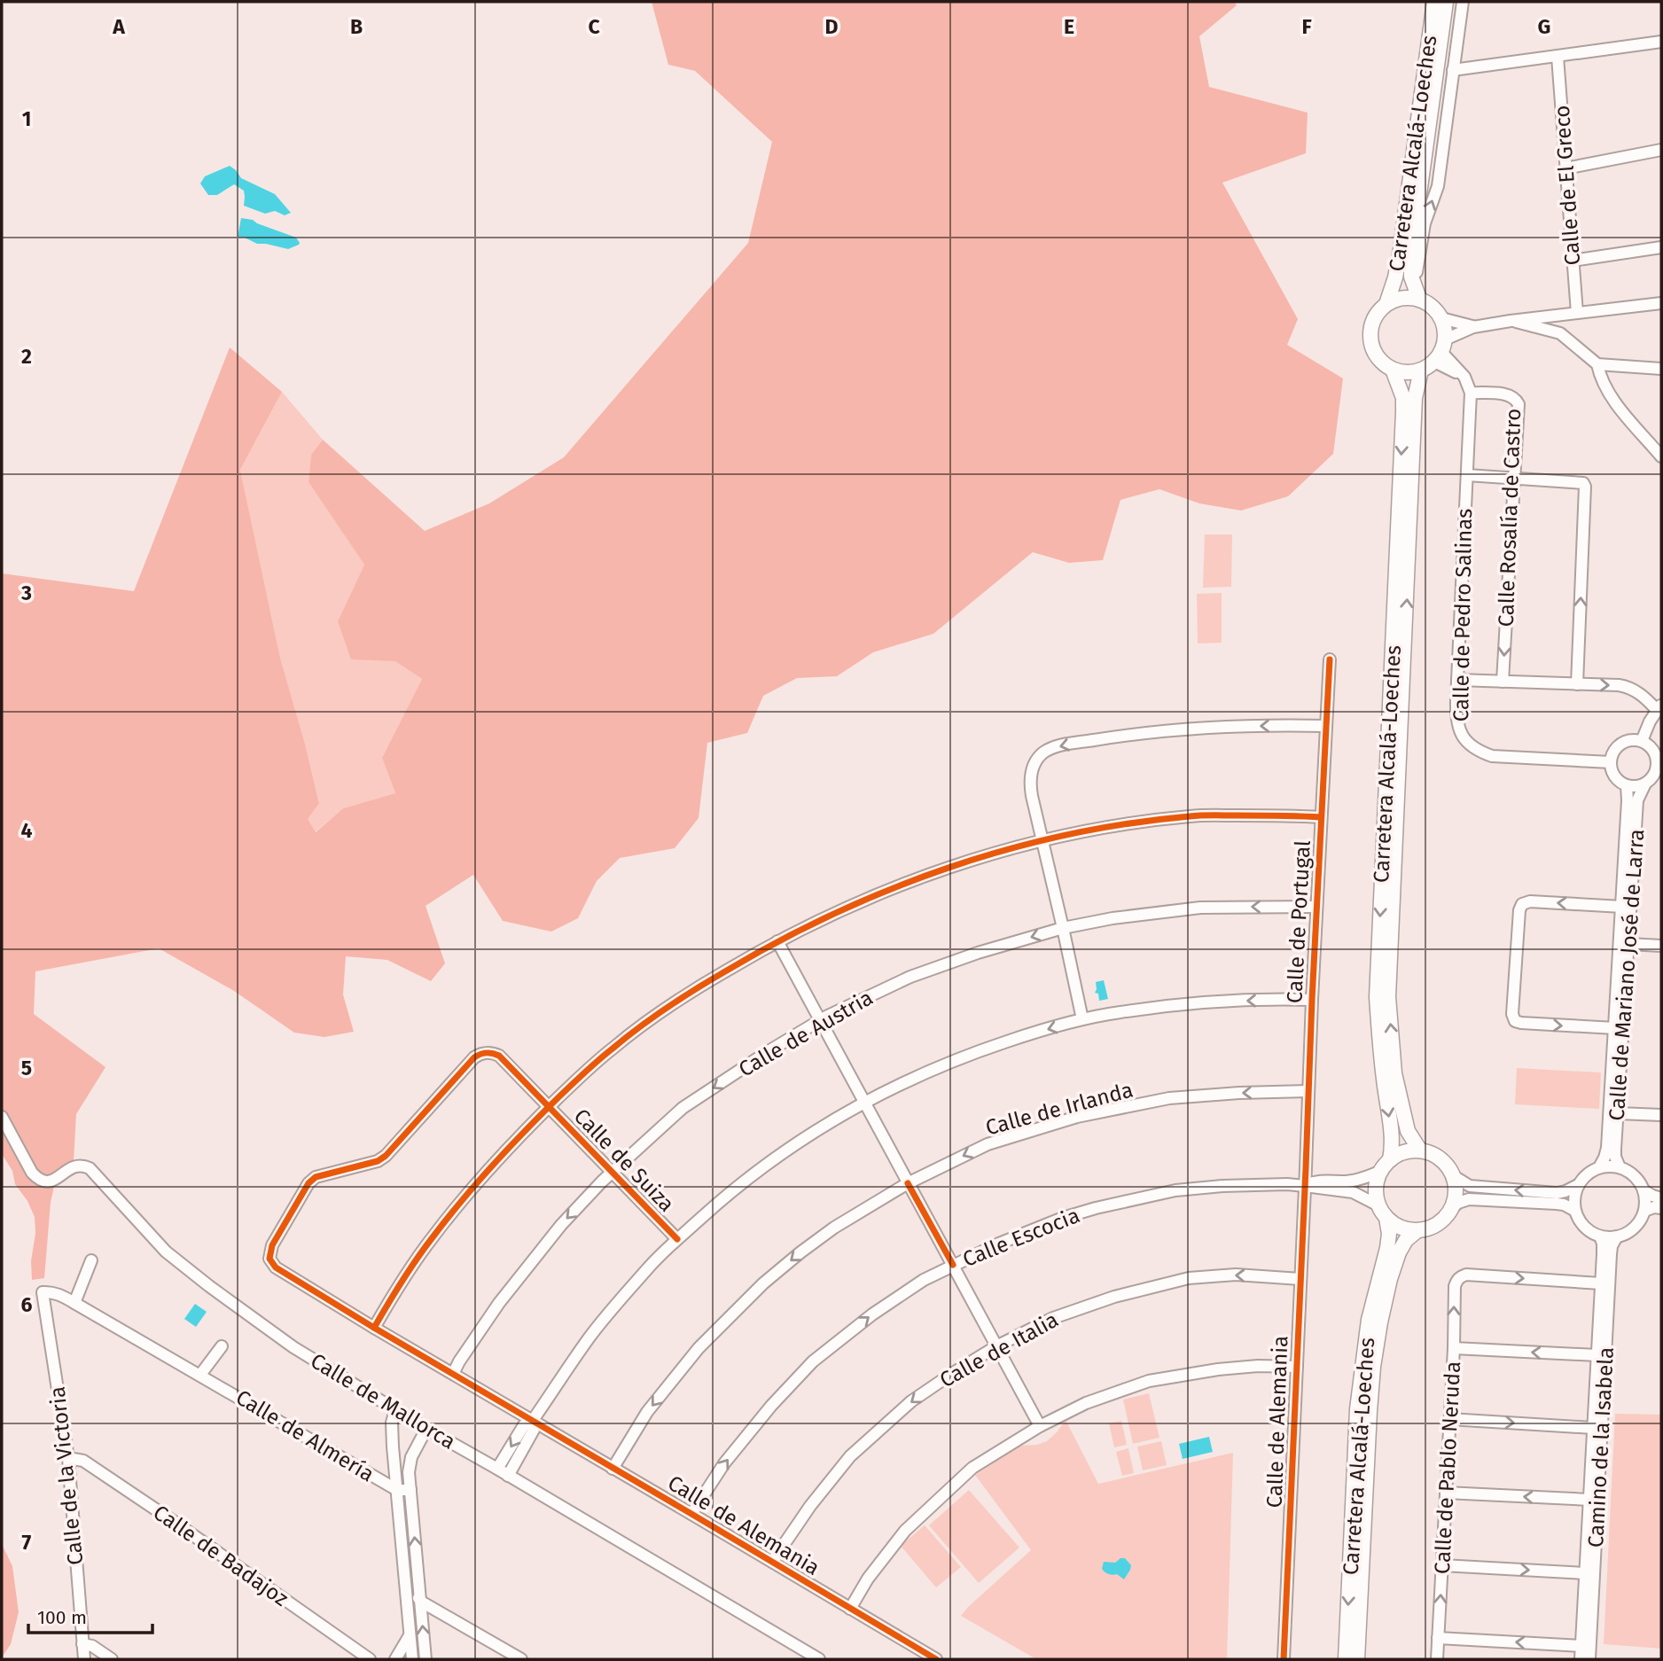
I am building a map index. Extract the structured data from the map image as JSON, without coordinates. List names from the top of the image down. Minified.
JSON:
{"streets":{"main road":["Carretera Alcalá-Loeches"],"street":["Calle de El Greco","Calle Rosalía de Castro","Calle de Pedro Salinas","Calle de Portugal","Calle de Mariano José de Larra","Calle de Austria","Calle de Irlanda","Calle de Suiza","Calle Escocia","Calle de Italia","Calle de Mallorca","Calle de Alemania","Calle de Almería","Camino de la Isabela","Calle de Pablo Neruda","Calle de la Victoria","Calle de Badajoz"]},"crossings":[["Carretera Alcalá-Loeches","Calle de Pedro Salinas"],["Carretera Alcalá-Loeches","Calle Escocia"],["Calle Rosalía de Castro","Calle de Pedro Salinas"],["Calle de Pedro Salinas","Calle de Mariano José de Larra"],["Calle de Portugal","Calle de Austria"],["Calle de Portugal","Calle de Irlanda"],["Calle de Portugal","Calle Escocia"],["Calle de Portugal","Calle de Alemania"],["Calle de Mariano José de Larra","Camino de la Isabela"],["Calle de Austria","Calle de Suiza"],["Calle de Irlanda","Calle de Alemania"],["Calle de Suiza","Calle de Alemania"],["Calle Escocia","Calle de Alemania"],["Calle de Italia","Calle de Alemania"],["Calle de Almería","Calle de la Victoria"],["Camino de la Isabela","Calle de Pablo Neruda"],["Calle de la Victoria","Calle de Badajoz"]],"one_way":["Calle Rosalía de Castro","Calle Escocia"],"scale_bar":"100 m","grid":{"columns":["A","B","C","D","E","F","G"],"rows":["1","2","3","4","5","6","7"]}}
